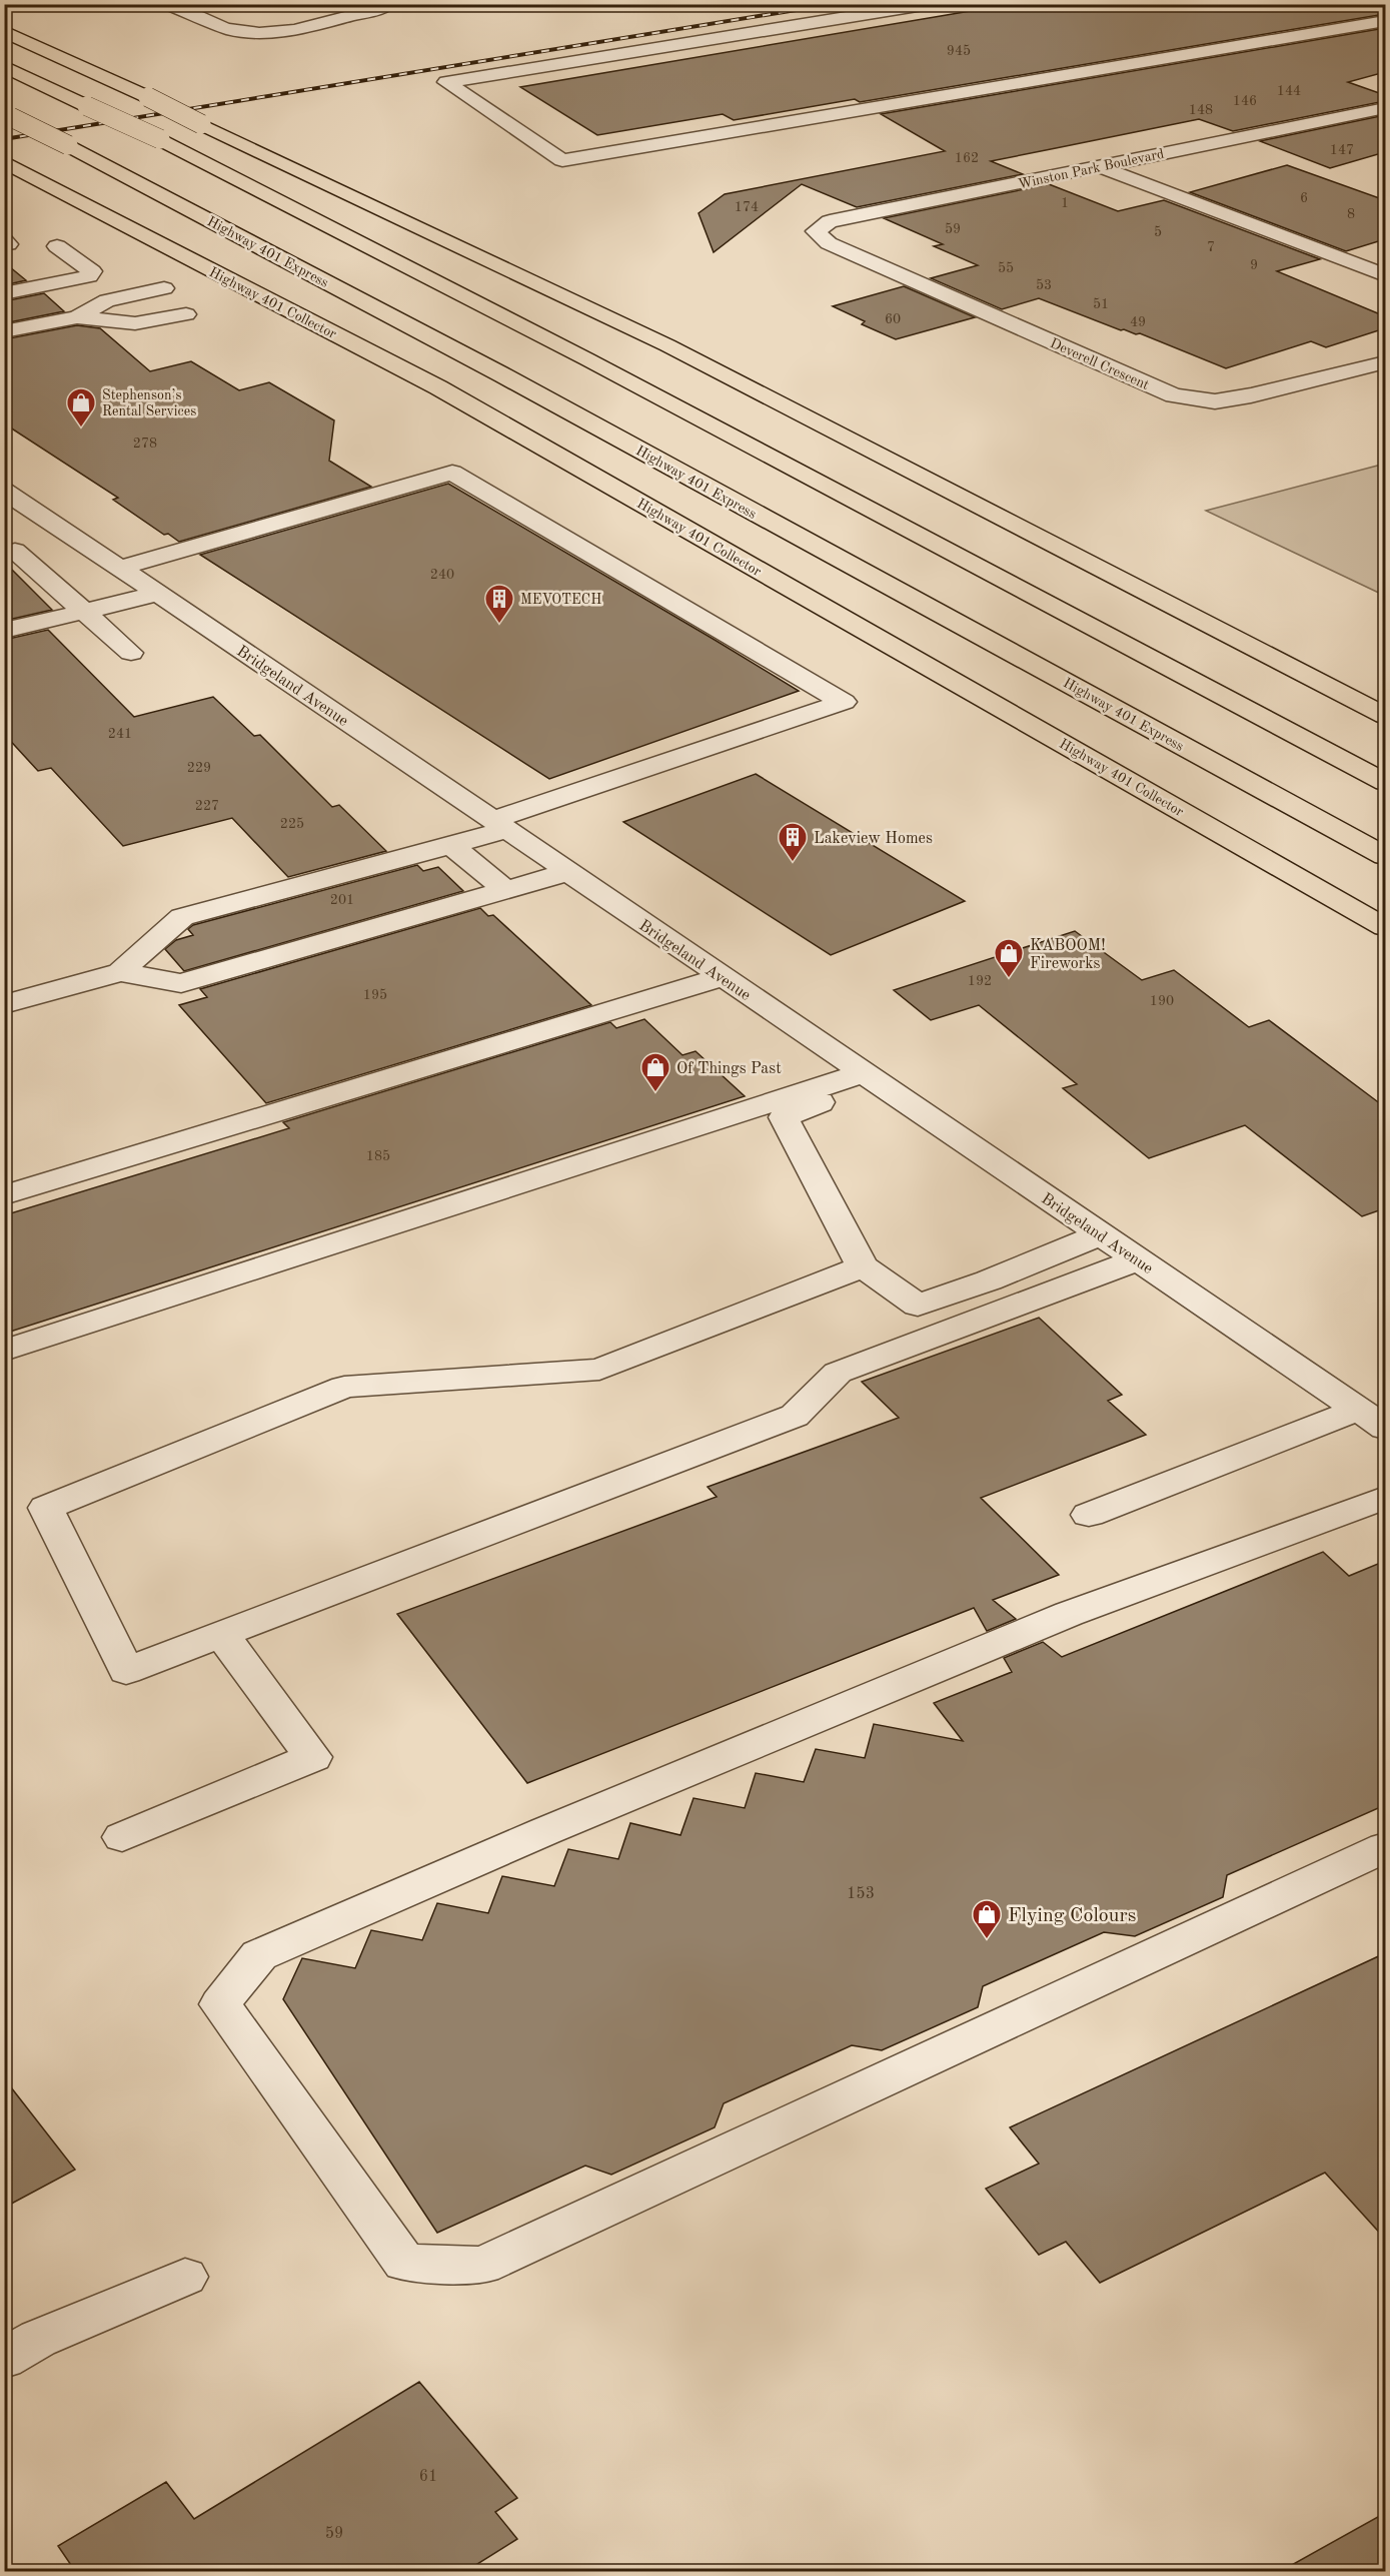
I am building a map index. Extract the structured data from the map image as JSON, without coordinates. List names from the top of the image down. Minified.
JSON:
{"streets":{"highway":["Highway 401 Express","Highway 401 Collector"],"street":["Winston Park Boulevard","Deverell Crescent","Bridgeland Avenue"]},"crossings":[["Winston Park Boulevard","Deverell Crescent"]],"places":{"shop":["Stephenson’s Rental Services","KABOOM! Fireworks","Of Things Past","Flying Colours"],"building":["MEVOTECH","Lakeview Homes"]},"house_numbers":["945","144","146","148","147","162","6","1","174","8","59","5","7","9","55","53","51","60","49","278","240","241","229","227","225","201","192","195","190","185","153","61","59"]}
